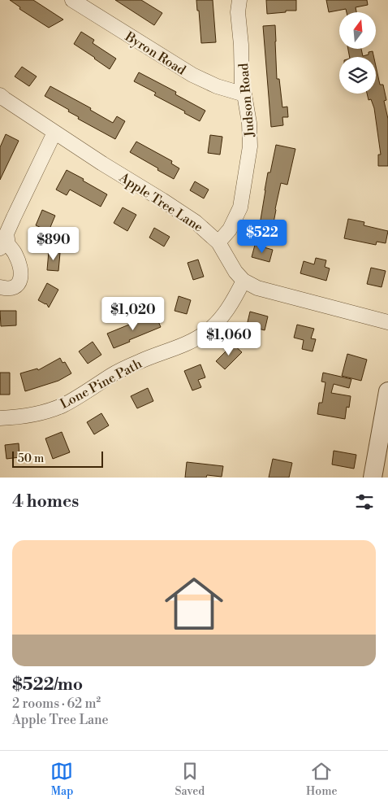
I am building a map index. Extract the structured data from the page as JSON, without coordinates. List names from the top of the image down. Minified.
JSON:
{"streets":{"street":["Byron Road","Judson Road","Apple Tree Lane","Lone Pine Path"]},"crossings":[["Byron Road","Judson Road"],["Judson Road","Apple Tree Lane"],["Apple Tree Lane","Lone Pine Path"]],"scale_bar":"50 m","north":"top","page":{"price":["$522","$890","$1,020","$1,060"],"scale":"50 m","heading":"4 homes","list":[{"name":"$522/mo","note":"2 rooms · 62 m² · Apple Tree Lane"}],"tabs":["Map","Saved","Home"]}}
